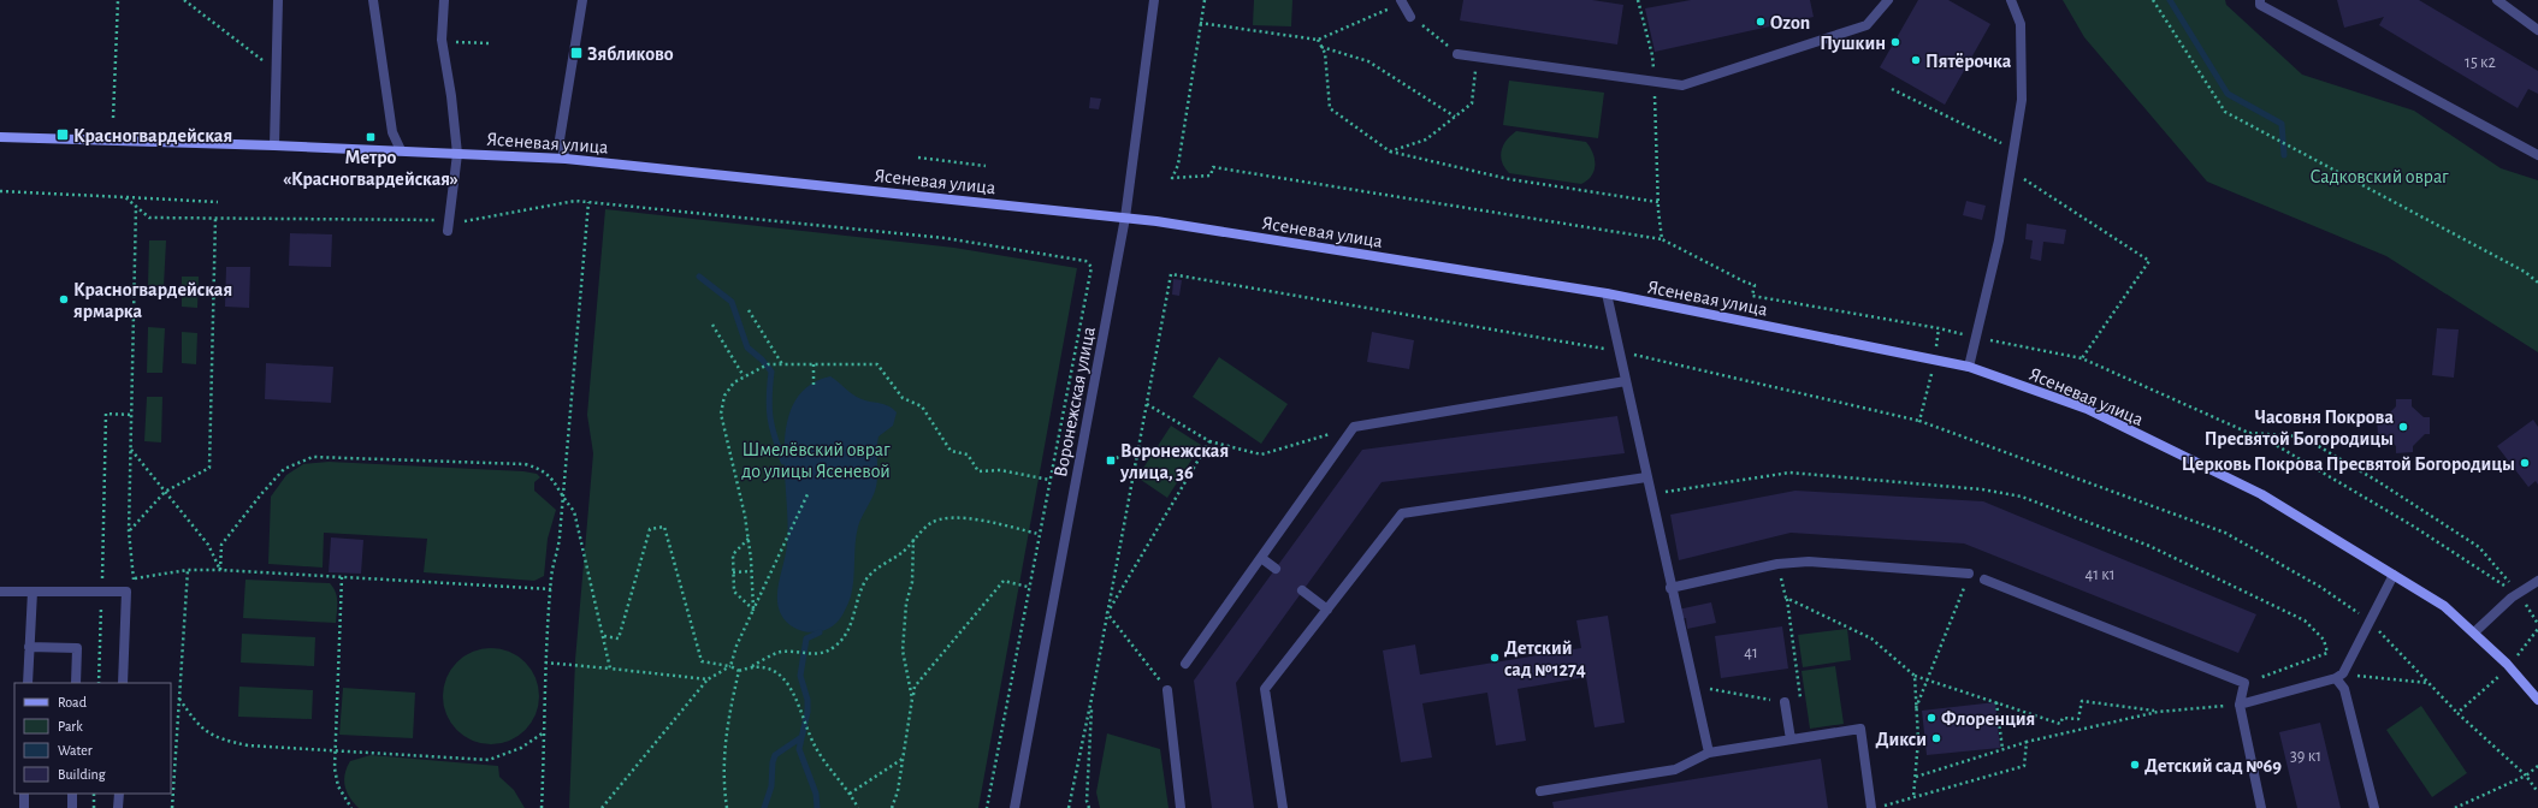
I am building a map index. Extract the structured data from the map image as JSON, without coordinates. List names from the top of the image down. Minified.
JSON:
{"streets":{"main road":["Ясеневая улица"],"street":["Воронежская улица"]},"crossings":[["Ясеневая улица","Воронежская улица"]],"parks":["Садковский овраг","Шмелёвский овраг до улицы Ясеневой"],"places":{"other":["Ozon","Пушкин","Пятёрочка","Красногвардейская ярмарка","Часовня Покрова Пресвятой Богородицы","Церковь Покрова Пресвятой Богородицы","Детский сад №1274","Флоренция","Дикси","Детский сад №69"],"transit":["Зябликово","Красногвардейская","Метро «Красногвардейская»","Воронежская улица, 36"]},"house_numbers":["15 к2","41 к1","41","39 к1"],"legend":["Road","Park","Water","Building"]}
